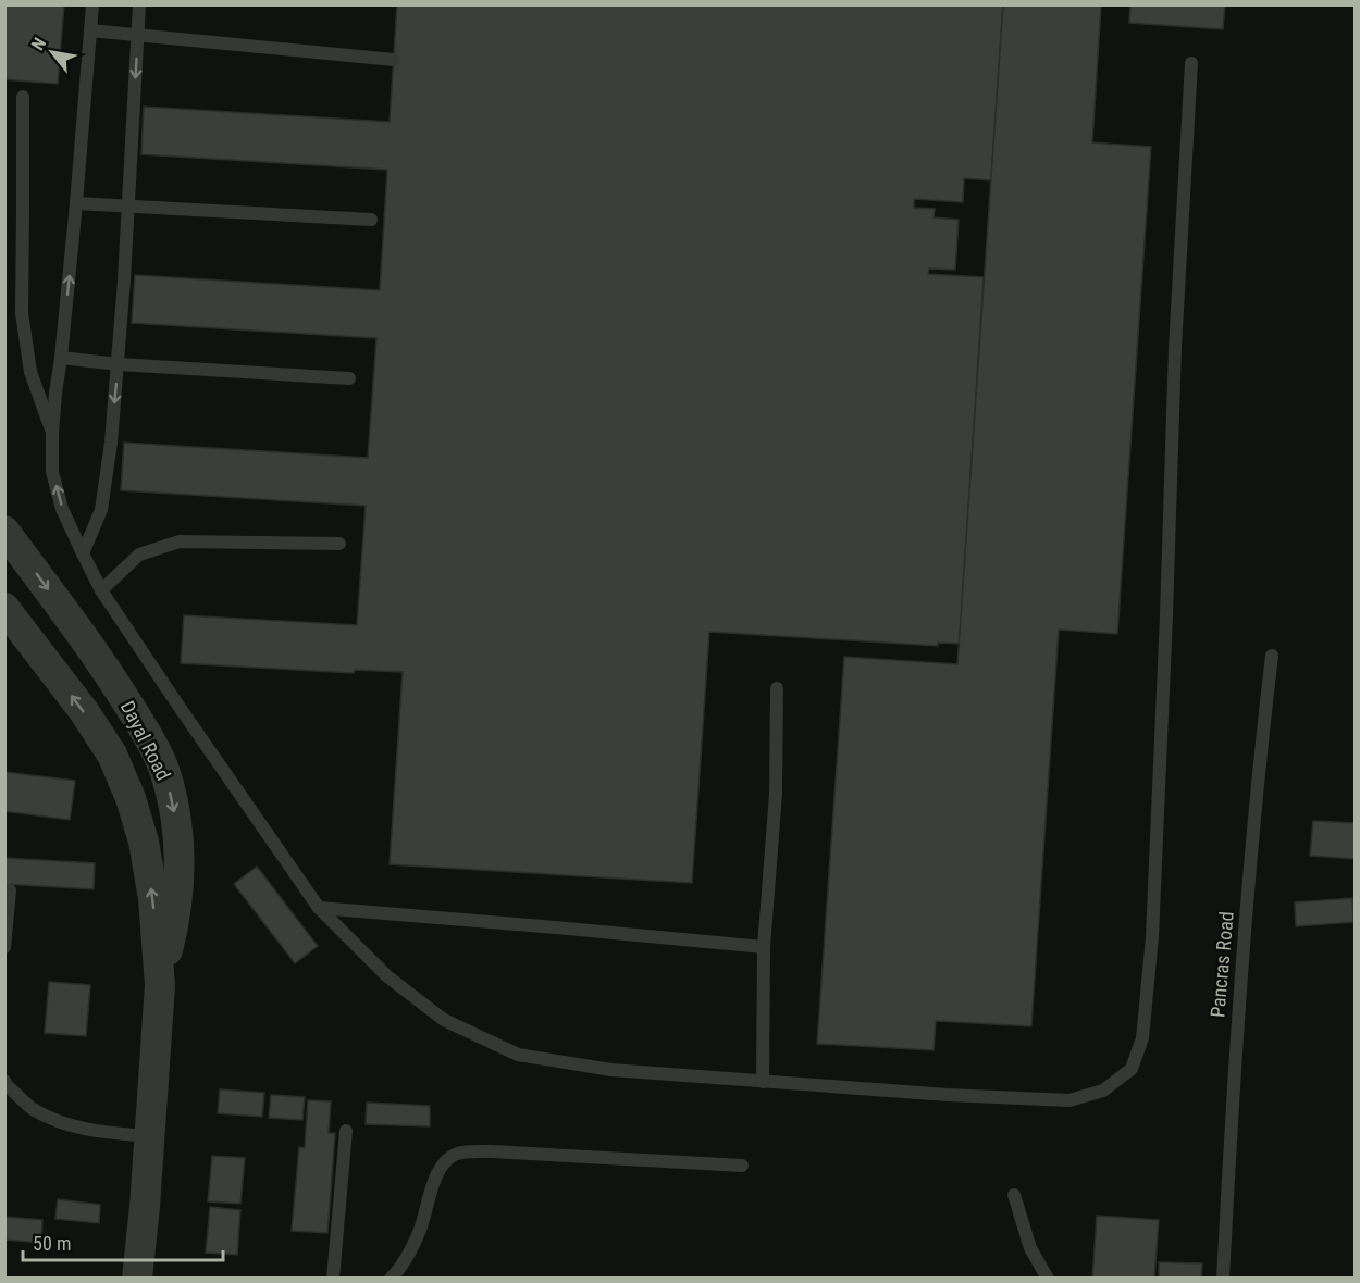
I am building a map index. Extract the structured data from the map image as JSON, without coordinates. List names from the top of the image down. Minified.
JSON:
{"streets":{"street":["Dayal Road"],"lane":["Pancras Road"]},"scale_bar":"50 m","north":"top left"}
